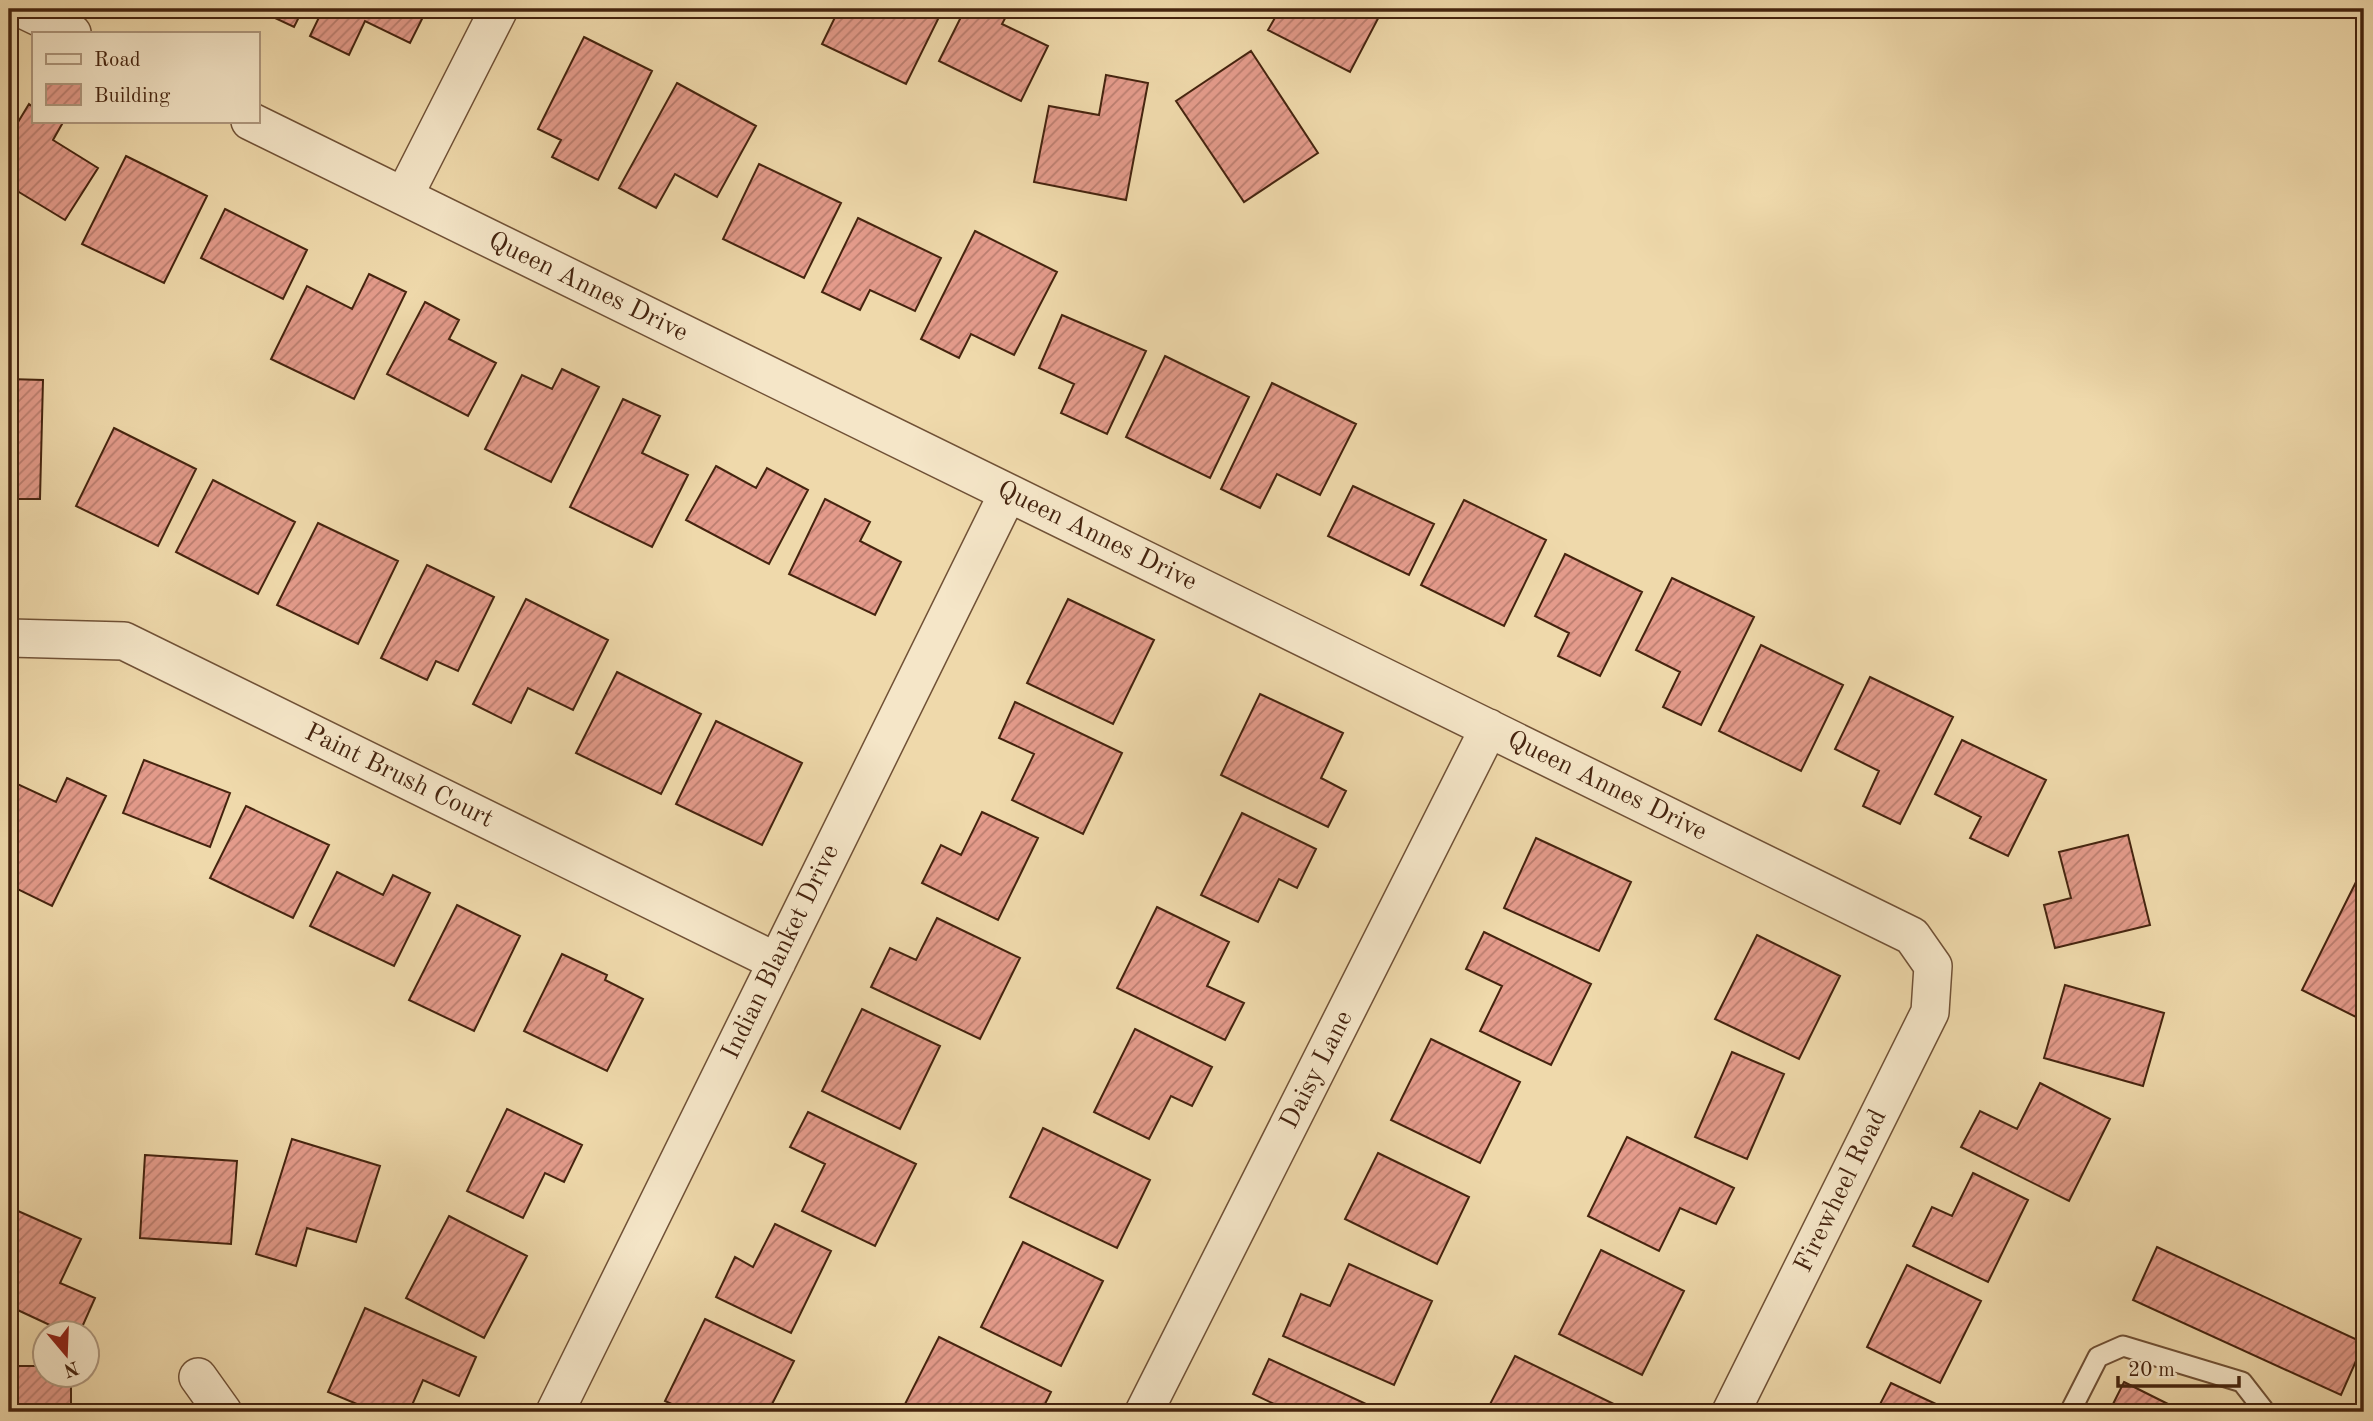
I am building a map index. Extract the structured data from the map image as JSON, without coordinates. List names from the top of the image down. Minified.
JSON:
{"streets":{"street":["Queen Annes Drive","Paint Brush Court","Indian Blanket Drive","Daisy Lane","Firewheel Road"]},"crossings":[["Queen Annes Drive","Indian Blanket Drive"],["Queen Annes Drive","Daisy Lane"],["Queen Annes Drive","Firewheel Road"],["Paint Brush Court","Indian Blanket Drive"]],"legend":["Road","Building"],"scale_bar":"20 m","north":"bottom"}
